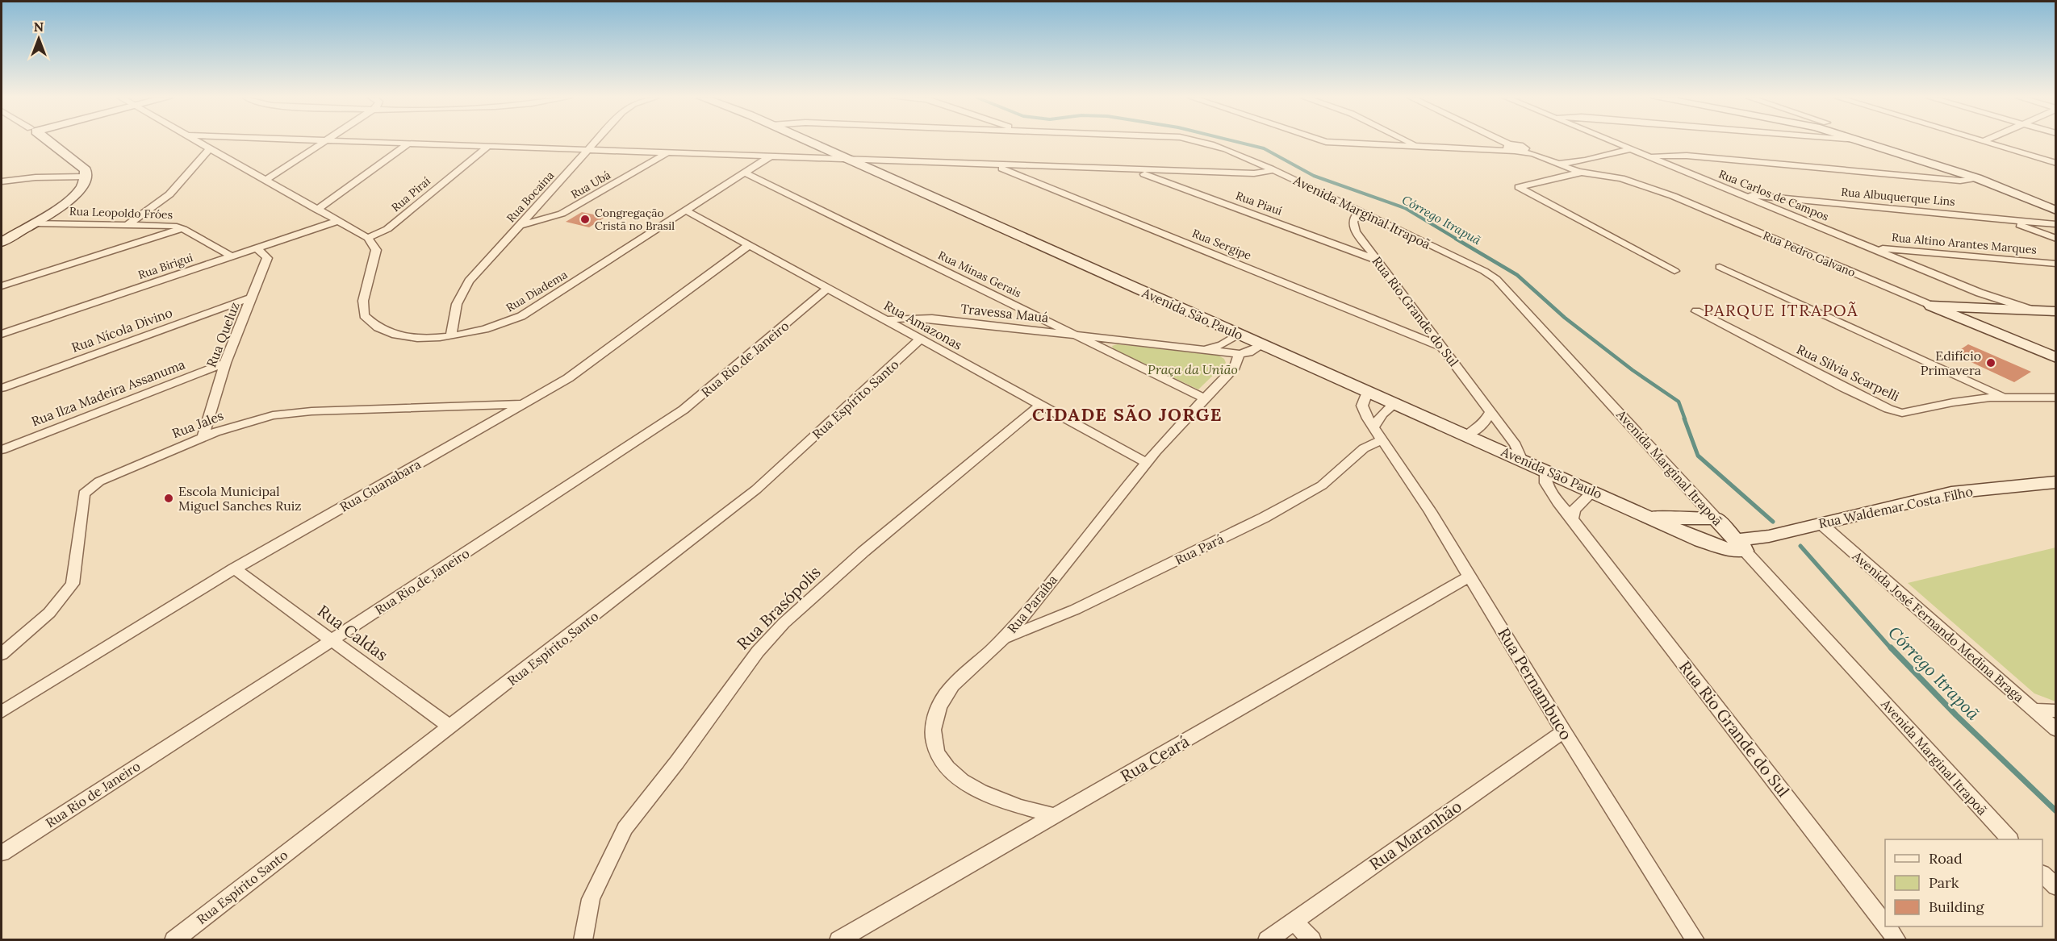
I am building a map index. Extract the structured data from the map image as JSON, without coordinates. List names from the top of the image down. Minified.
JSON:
{"streets":{"main road":["Avenida Marginal Itrapoã","Rua Pedro Galvano","Avenida São Paulo","Rua Waldemar Costa Filho"],"street":["Rua Ubá","Rua Piraí","Rua Carlos de Campos","Rua Bocaina","Rua Albuquerque Lins","Rua Piauí","Rua Leopoldo Fróes","Rua Altino Arantes Marques","Rua Sergipe","Rua Birigui","Rua Minas Gerais","Rua Diadema","Rua Rio Grande do Sul","Travessa Mauá","Rua Amazonas","Rua Nícola Divino","Rua Queluz","Rua Rio de Janeiro","Rua Sílvia Scarpelli","Rua Ilza Madeira Assanuma","Rua Espírito Santo","Rua Jales","Rua Guanabara","Rua Pará","Rua Paraíba","Rua Brasópolis","Avenida José Fernando Medina Braga","Rua Caldas","Rua Pernambuco","Rua Ceará","Rua Maranhão"]},"crossings":[["Rua Ubá","Rua Bocaina"],["Rua Piraí","Rua Diadema"],["Rua Carlos de Campos","Rua Albuquerque Lins"],["Rua Carlos de Campos","Rua Altino Arantes Marques"],["Rua Bocaina","Rua Diadema"],["Rua Piauí","Rua Rio Grande do Sul"],["Avenida Marginal Itrapoã","Rua Rio Grande do Sul"],["Avenida Marginal Itrapoã","Avenida São Paulo"],["Avenida Marginal Itrapoã","Rua Waldemar Costa Filho"],["Rua Leopoldo Fróes","Rua Birigui"],["Rua Sergipe","Rua Rio Grande do Sul"],["Rua Birigui","Rua Queluz"],["Rua Minas Gerais","Rua Diadema"],["Rua Minas Gerais","Travessa Mauá"],["Rua Minas Gerais","Rua Paraíba"],["Rua Diadema","Rua Amazonas"],["Rua Rio Grande do Sul","Avenida São Paulo"],["Travessa Mauá","Rua Amazonas"],["Avenida São Paulo","Rua Waldemar Costa Filho"],["Avenida São Paulo","Rua Pernambuco"],["Rua Amazonas","Rua Rio de Janeiro"],["Rua Amazonas","Rua Espírito Santo"],["Rua Amazonas","Rua Guanabara"],["Rua Amazonas","Rua Paraíba"],["Rua Amazonas","Rua Brasópolis"],["Rua Nícola Divino","Rua Queluz"],["Rua Queluz","Rua Ilza Madeira Assanuma"],["Rua Queluz","Rua Jales"],["Rua Rio de Janeiro","Rua Caldas"],["Rua Espírito Santo","Rua Caldas"],["Rua Jales","Rua Guanabara"],["Rua Guanabara","Rua Caldas"],["Rua Waldemar Costa Filho","Avenida José Fernando Medina Braga"],["Rua Pará","Rua Paraíba"],["Rua Pará","Rua Pernambuco"],["Rua Paraíba","Rua Ceará"],["Rua Pernambuco","Rua Ceará"],["Rua Pernambuco","Rua Maranhão"]],"districts":["PARQUE ITRAPOÃ","CIDADE SÃO JORGE"],"water":["Córrego Itrapuã","Córrego Itrapoã"],"parks":["Praça da União"],"places":["Congregação Cristã no Brasil","Edifício Primavera","Escola Municipal Miguel Sanches Ruiz"],"legend":["Road","Park","Building"],"north":"top"}
